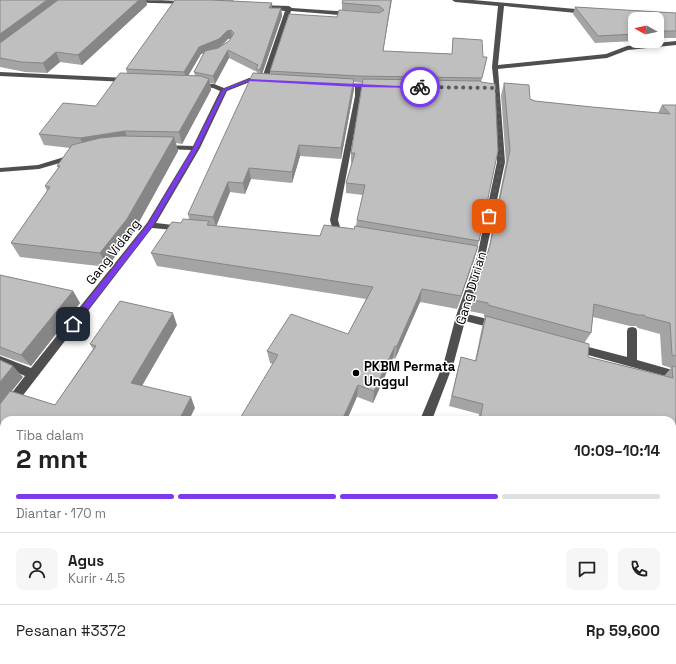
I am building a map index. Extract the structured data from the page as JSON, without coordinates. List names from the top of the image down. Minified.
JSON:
{"streets":{"street":["Gang Vidang","Gang Durian"]},"places":["PKBM Permata Unggul"],"north":"left","page":{"heading":["2 mnt","Tiba dalam","10:09–10:14"],"panel":["Agus","Kurir · 4.5","Pesanan #3372","Rp 59,600"],"bar":"Diantar · 170 m"}}
